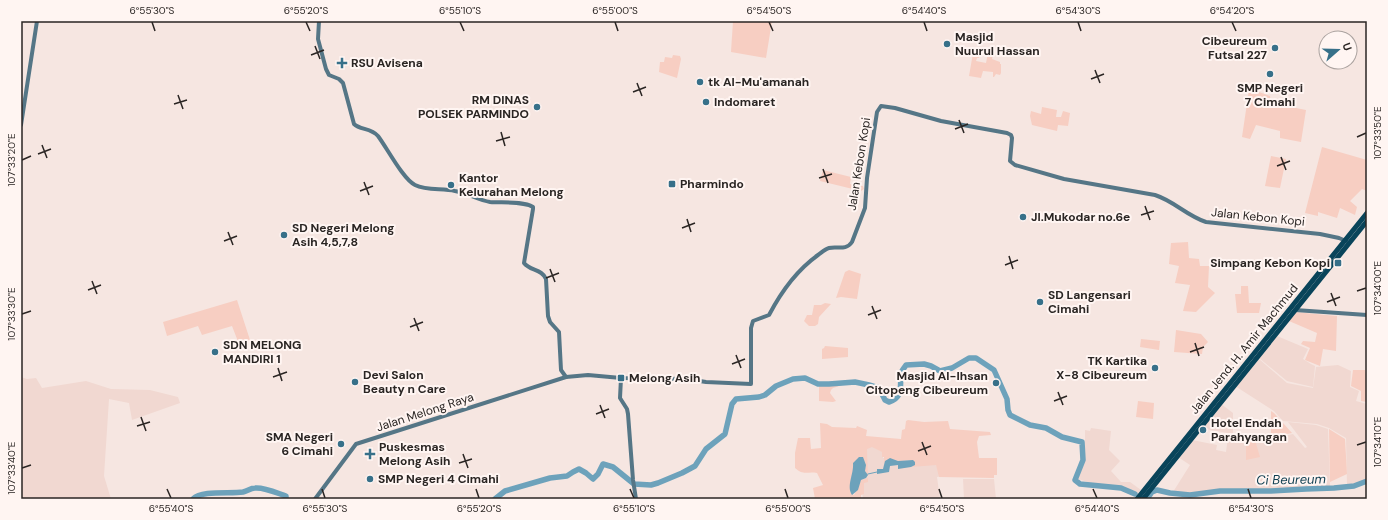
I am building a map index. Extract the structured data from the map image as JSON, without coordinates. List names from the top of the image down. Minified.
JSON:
{"streets":{"highway":["Jalan Jend. H. Amir Machmud"],"main road":["Jalan Kebon Kopi","Jalan Melong Raya"]},"crossings":[["Jalan Kebon Kopi","Jalan Jend. H. Amir Machmud"],["Jalan Kebon Kopi","Jalan Melong Raya"]],"water":["Ci Beureum"],"places":{"other":["Masjid Nuurul Hassan","Cibeureum Futsal 227","SMP Negeri 7 Cimahi","tk Al-Mu'amanah","Indomaret","RM DINAS POLSEK PARMINDO","Kantor Kelurahan Melong","Jl.Mukodar no.6e","SD Negeri Melong Asih 4,5,7,8","SD Langensari Cimahi","SDN MELONG MANDIRI 1","TK Kartika X-8 Cibeureum","Devi Salon Beauty n Care","Masjid Al-Ihsan Citopeng Cibeureum","Hotel Endah Parahyangan","SMA Negeri 6 Cimahi","SMP Negeri 4 Cimahi"],"health":["RSU Avisena","Puskesmas Melong Asih"],"transit":["Pharmindo","Simpang Kebon Kopi","Melong Asih"]},"north":"right","coordinates":["6°55'30\"S","6°55'20\"S","6°55'10\"S","6°55'00\"S","6°54'50\"S","6°54'40\"S","6°54'30\"S","6°54'20\"S","107°33'50\"E","107°33'20\"E","107°34'00\"E","107°33'30\"E","107°34'10\"E","107°33'40\"E","6°55'40\"S"]}
